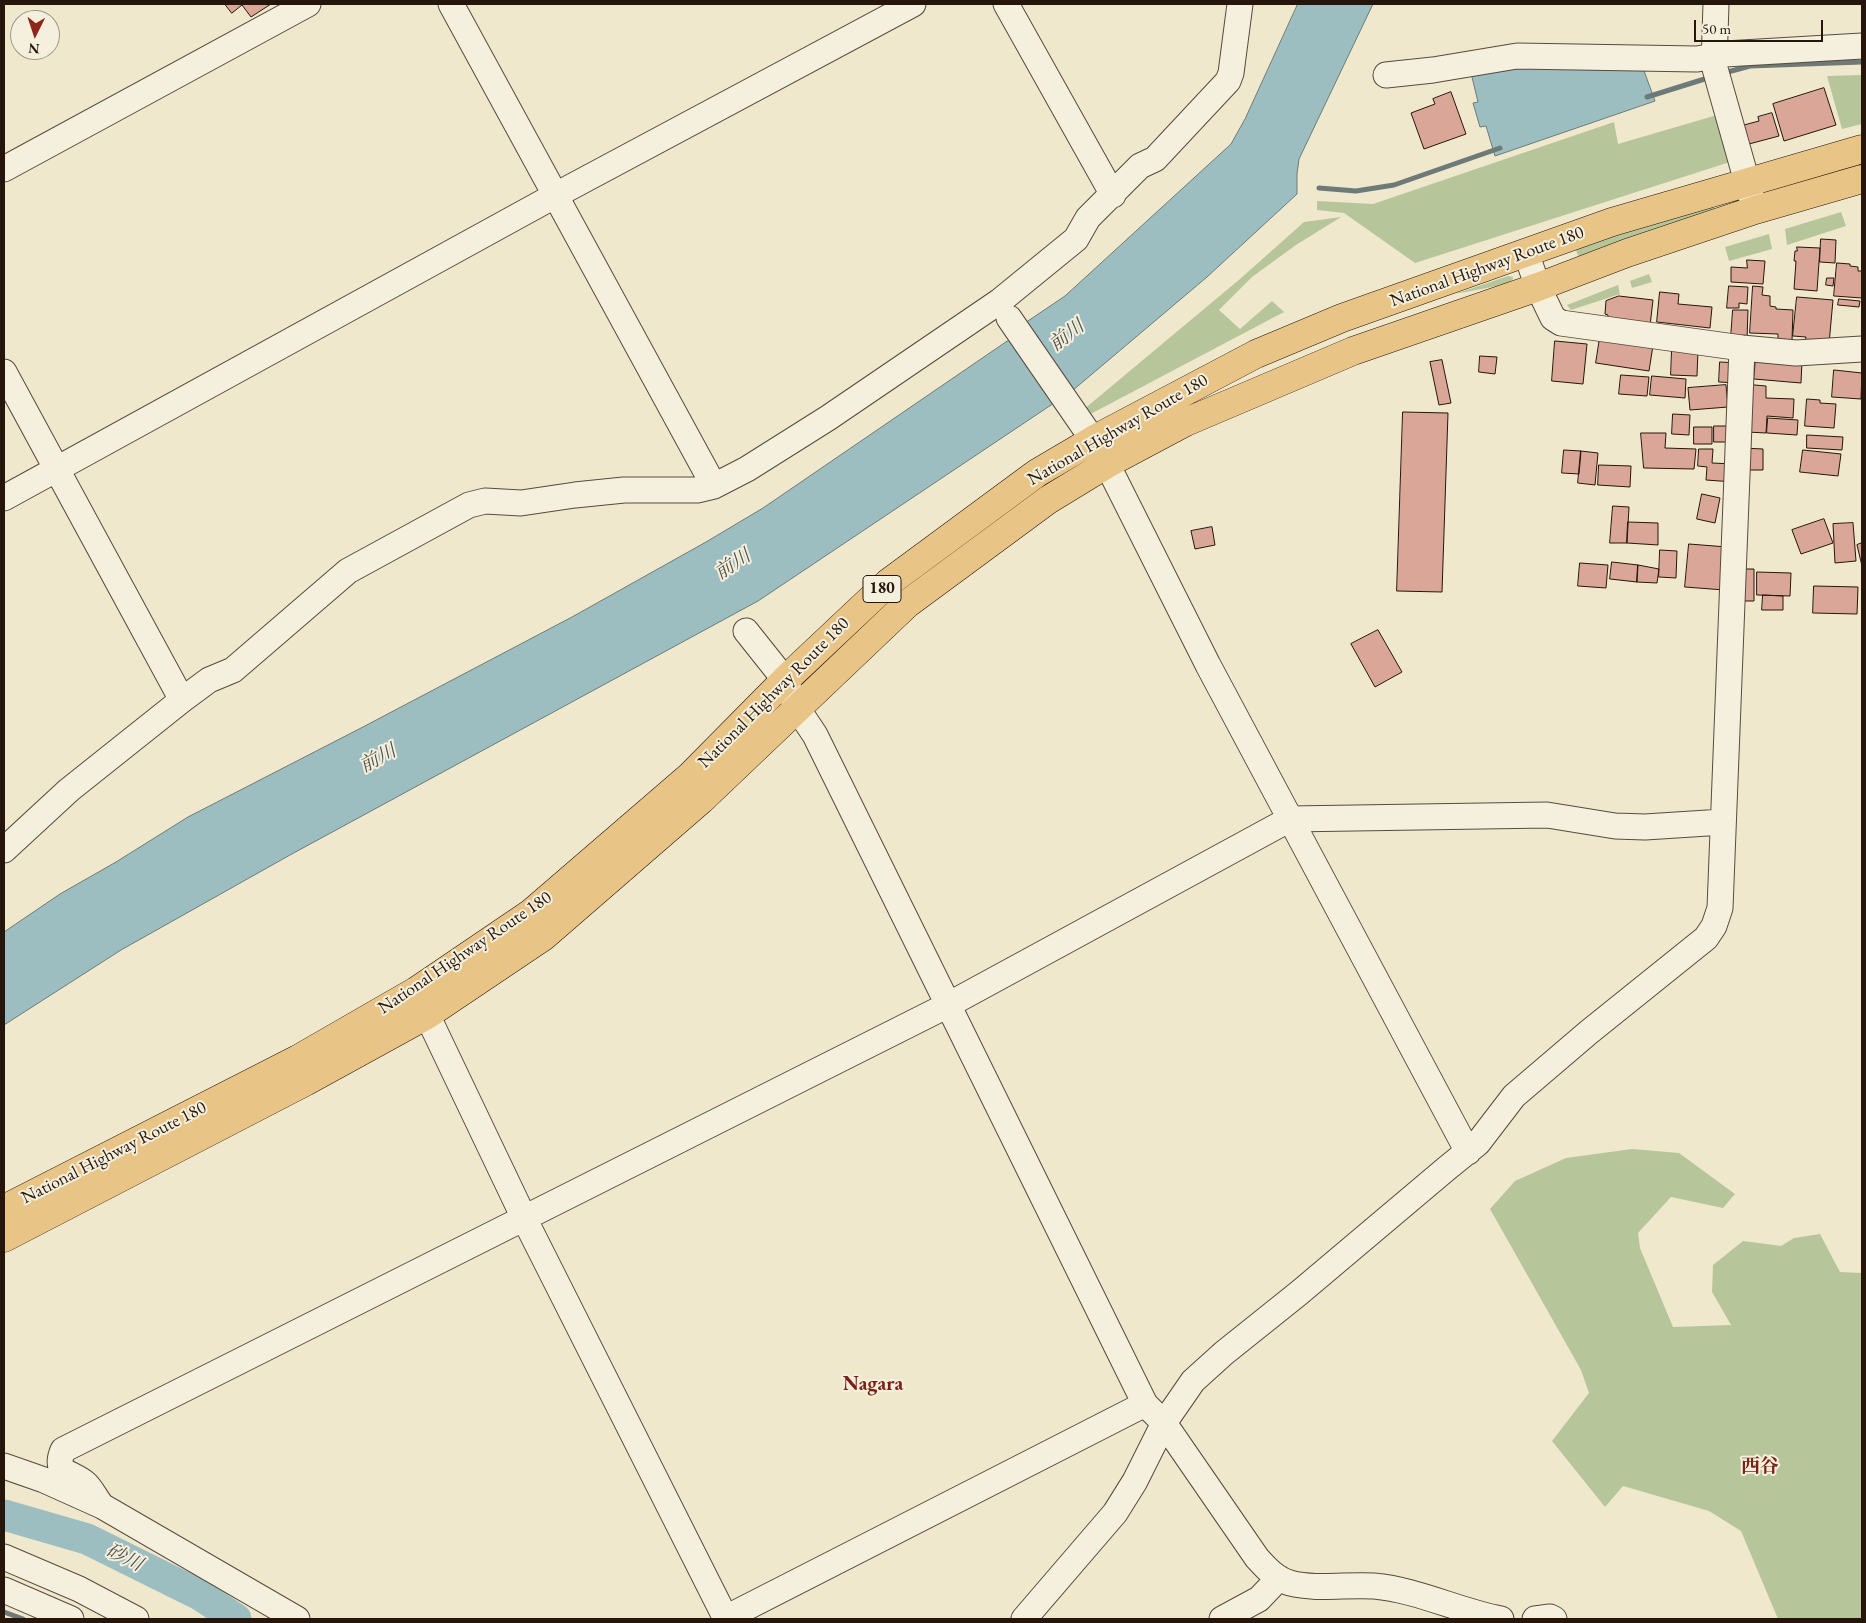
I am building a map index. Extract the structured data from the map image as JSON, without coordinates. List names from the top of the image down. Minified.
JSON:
{"streets":{"highway":["National Highway Route 180","180"]},"districts":["Nagara","西谷"],"water":["前川","砂川"],"scale_bar":"50 m","north":"bottom"}
